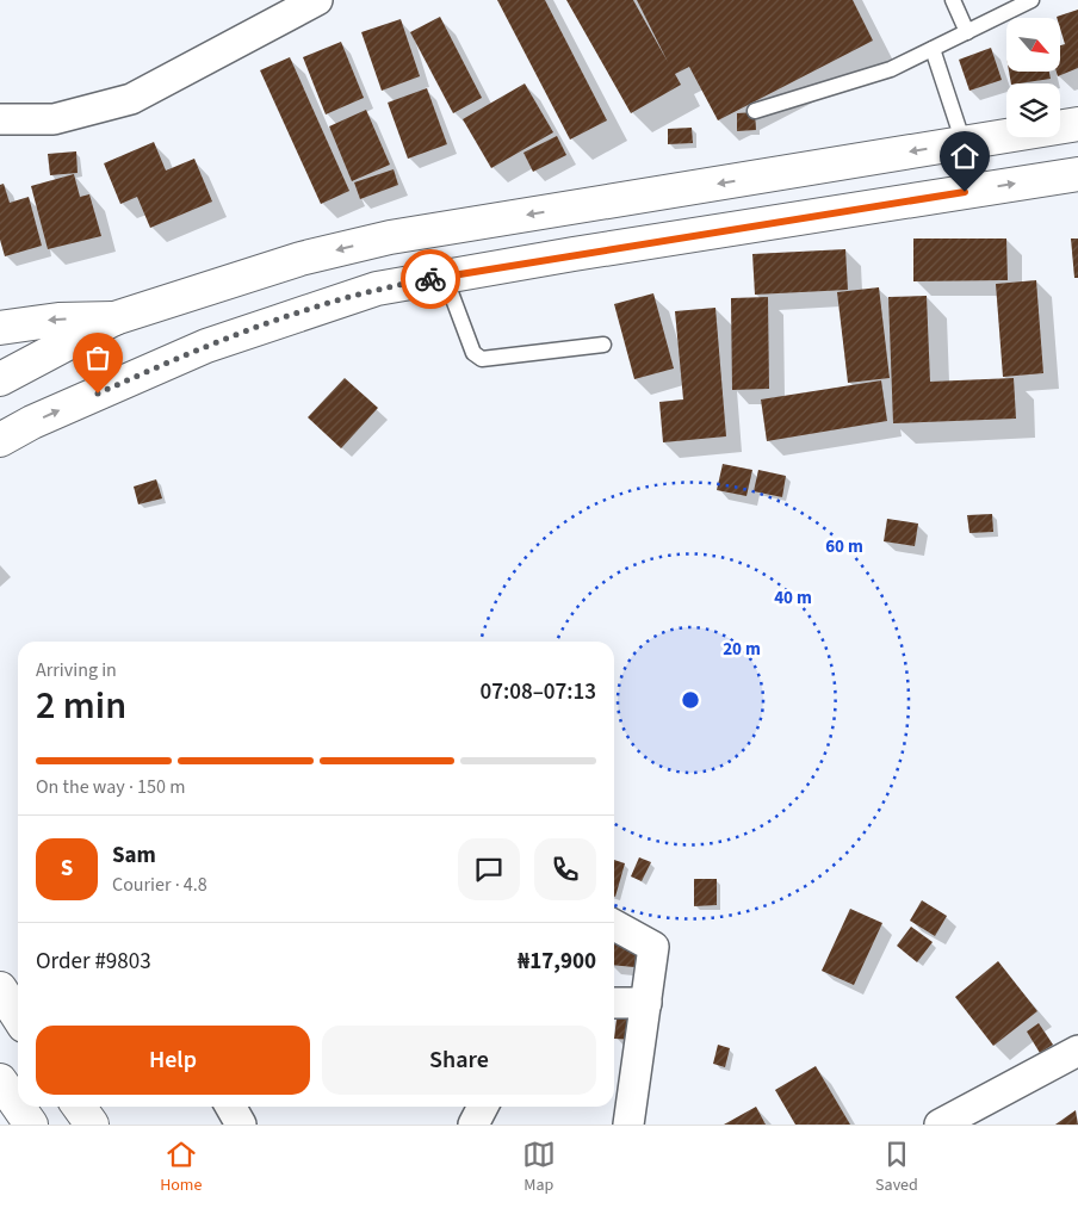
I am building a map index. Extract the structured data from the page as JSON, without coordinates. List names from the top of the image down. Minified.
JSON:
{"north":"bottom right","page":{"heading":["2 min","Arriving in","07:08–07:13"],"panel":["Sam","Courier · 4.8","Order #9803","₦17,900"],"bar":"On the way · 150 m","round":"S","buttons":["Help","Share"],"tabs":["Home","Map","Saved"]},"rings":["60 m","40 m","20 m"]}
